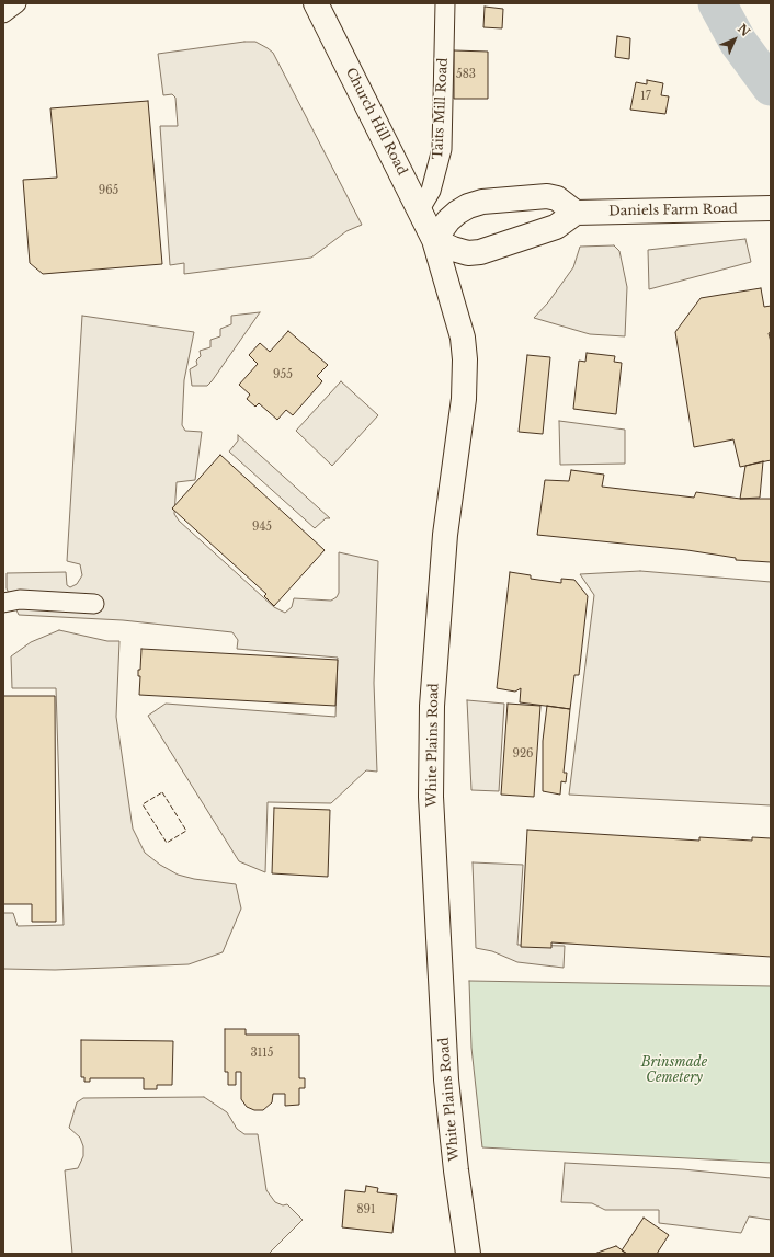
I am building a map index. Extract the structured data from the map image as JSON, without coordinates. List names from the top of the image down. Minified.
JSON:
{"streets":{"main road":["Church Hill Road","Daniels Farm Road","White Plains Road"],"street":["Taits Mill Road"]},"crossings":[["Taits Mill Road","Church Hill Road"],["Church Hill Road","White Plains Road"]],"parks":["Brinsmade Cemetery"],"house_numbers":["583","17","965","955","945","926","3115","891"],"north":"top right"}
